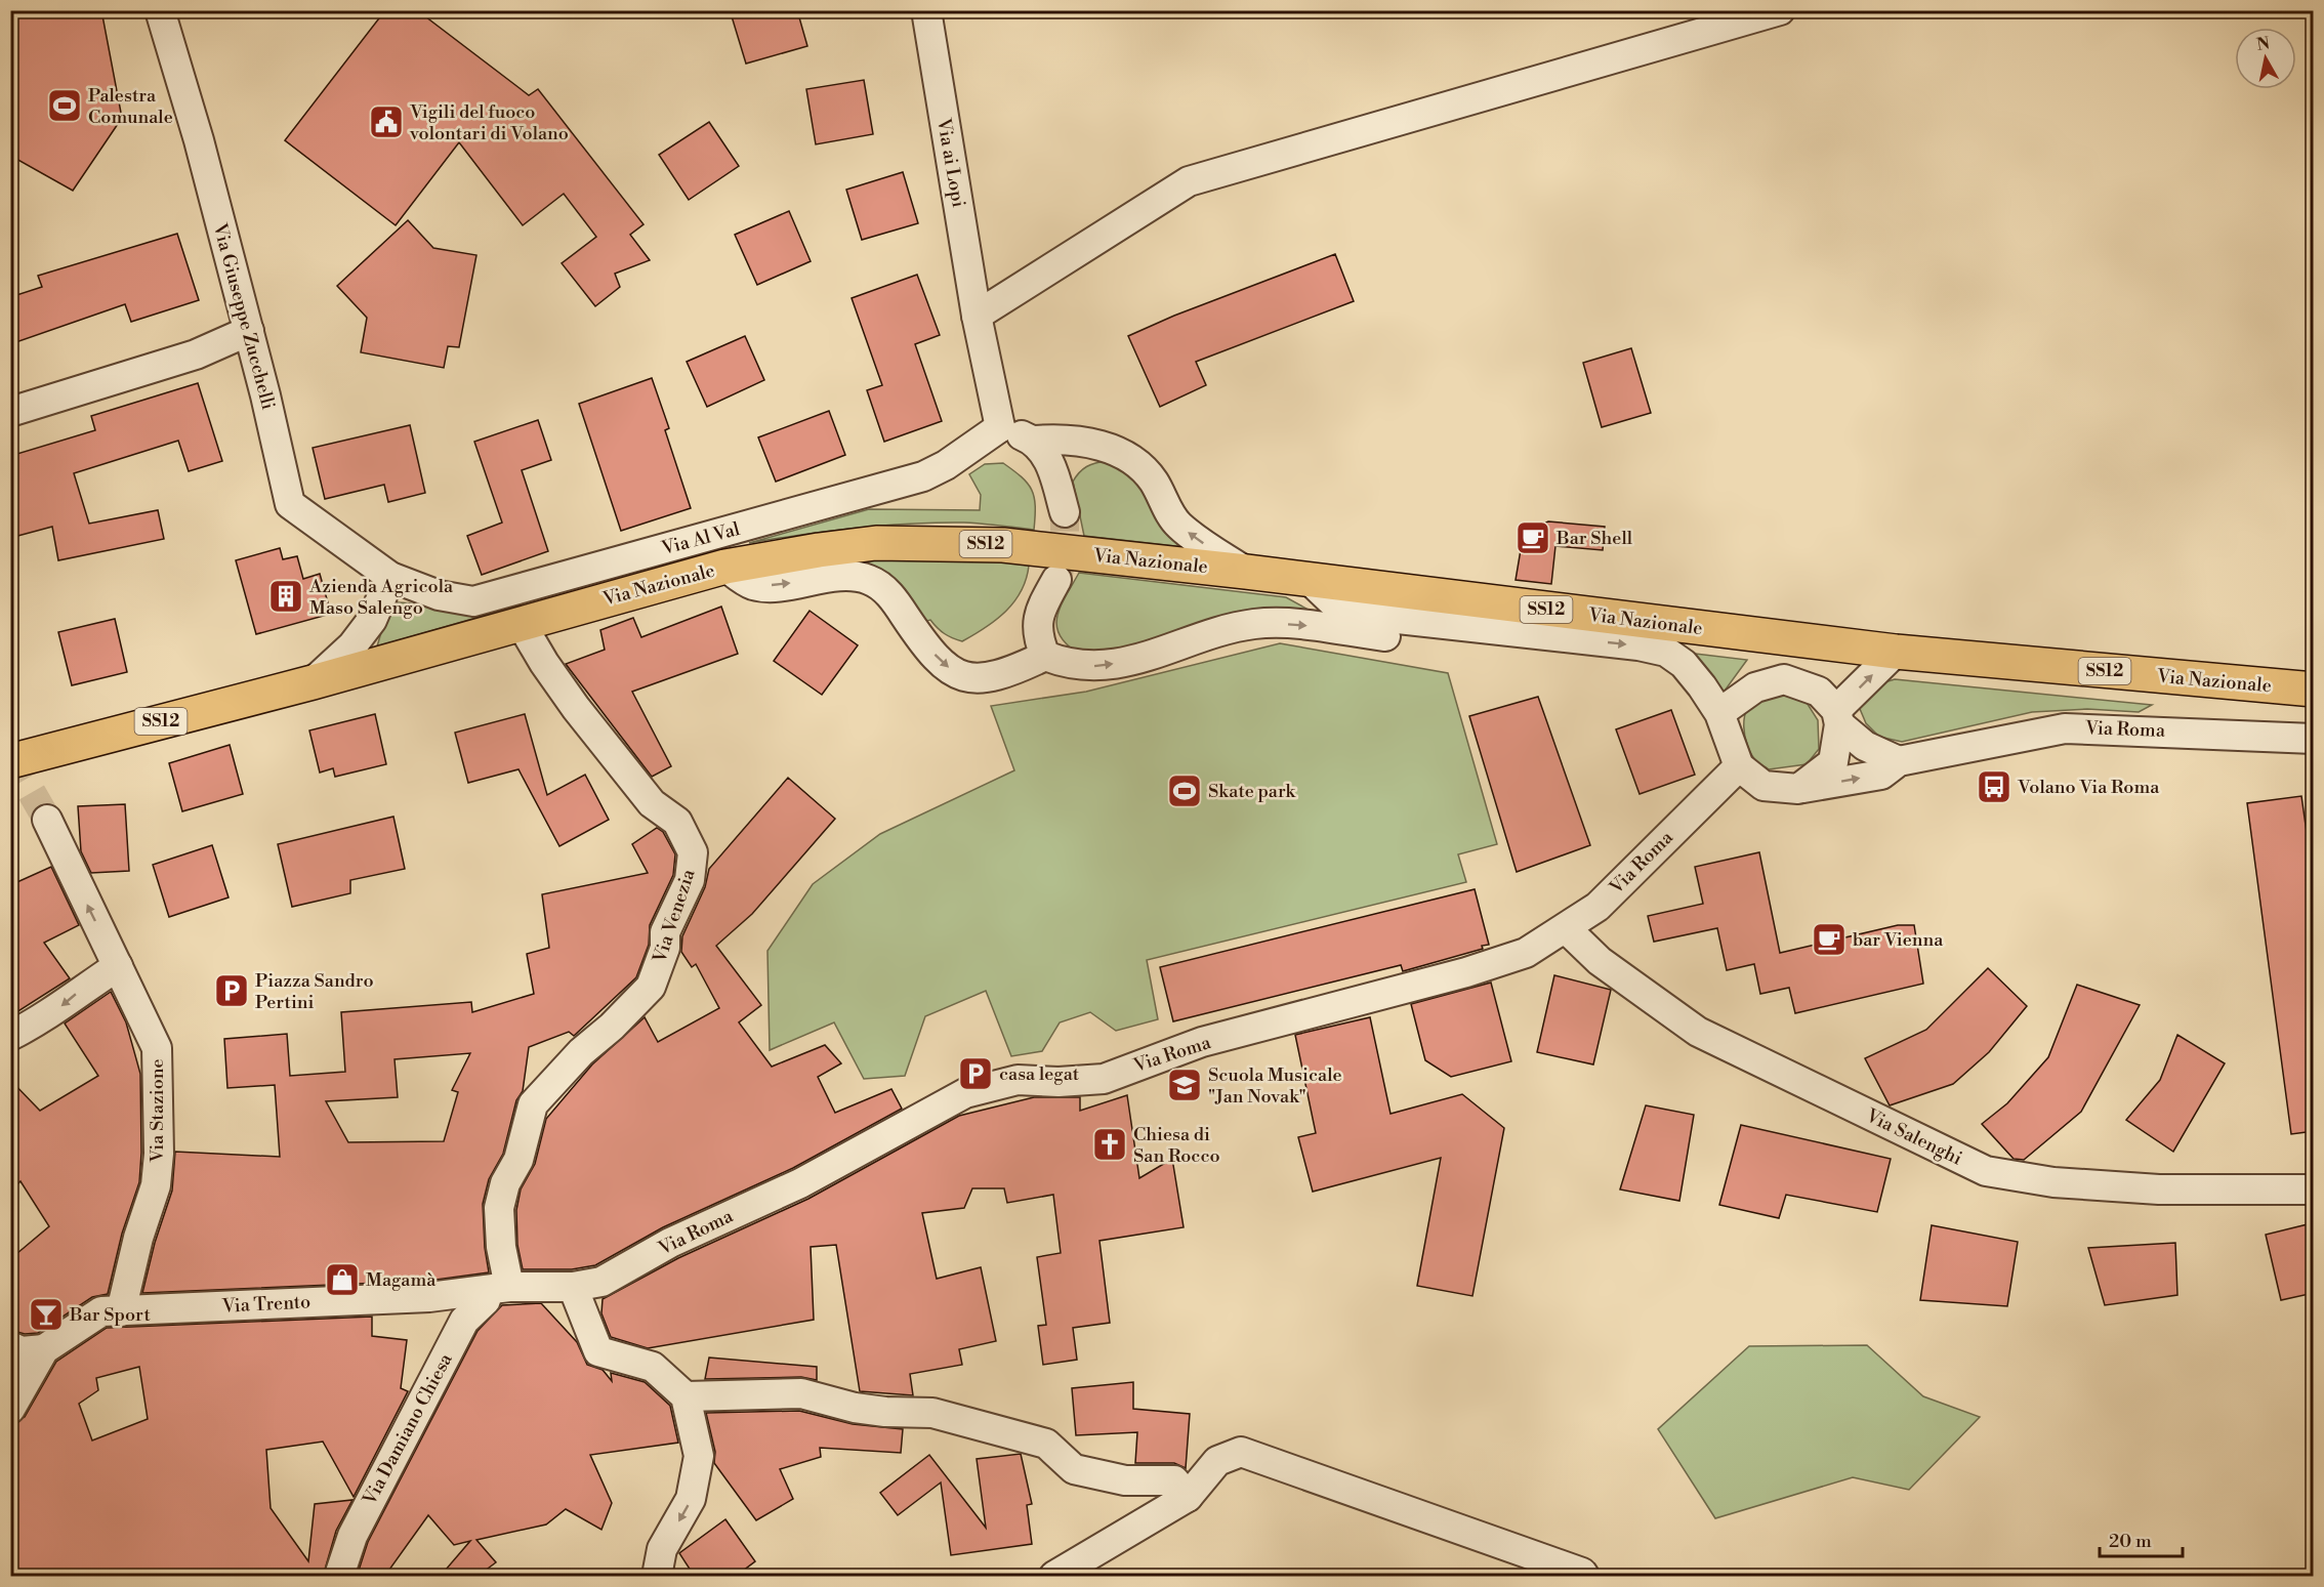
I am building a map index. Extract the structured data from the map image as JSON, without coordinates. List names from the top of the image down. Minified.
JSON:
{"streets":{"main road":["SS12","Via Nazionale"],"street":["Via ai Lopi","Via Giuseppe Zucchelli","Via Al Val","Via Roma","Via Venezia","Via Stazione","Via Salenghi","Via Trento","Via Damiano Chiesa"]},"crossings":[["Via ai Lopi","Via Al Val"],["Via Giuseppe Zucchelli","Via Al Val"],["Via Nazionale","Via Venezia"],["Via Roma","Via Salenghi"],["Via Roma","Via Trento"],["Via Venezia","Via Trento"],["Via Venezia","Via Damiano Chiesa"],["Via Stazione","Via Trento"],["Via Trento","Via Damiano Chiesa"]],"places":{"sports":["Palestra Comunale","Skate park"],"public building":["Vigili del fuoco volontari di Volano"],"cafe":["Bar Shell","bar Vienna"],"building":["Azienda Agricola Maso Salengo"],"bus stop":["Volano Via Roma"],"parking":["Piazza Sandro Pertini","casa legat"],"school or university":["Scuola Musicale \"Jan Novak\""],"church":["Chiesa di San Rocco"],"shop":["Magamà"],"bar":["Bar Sport"]},"scale_bar":"20 m","north":"top"}
